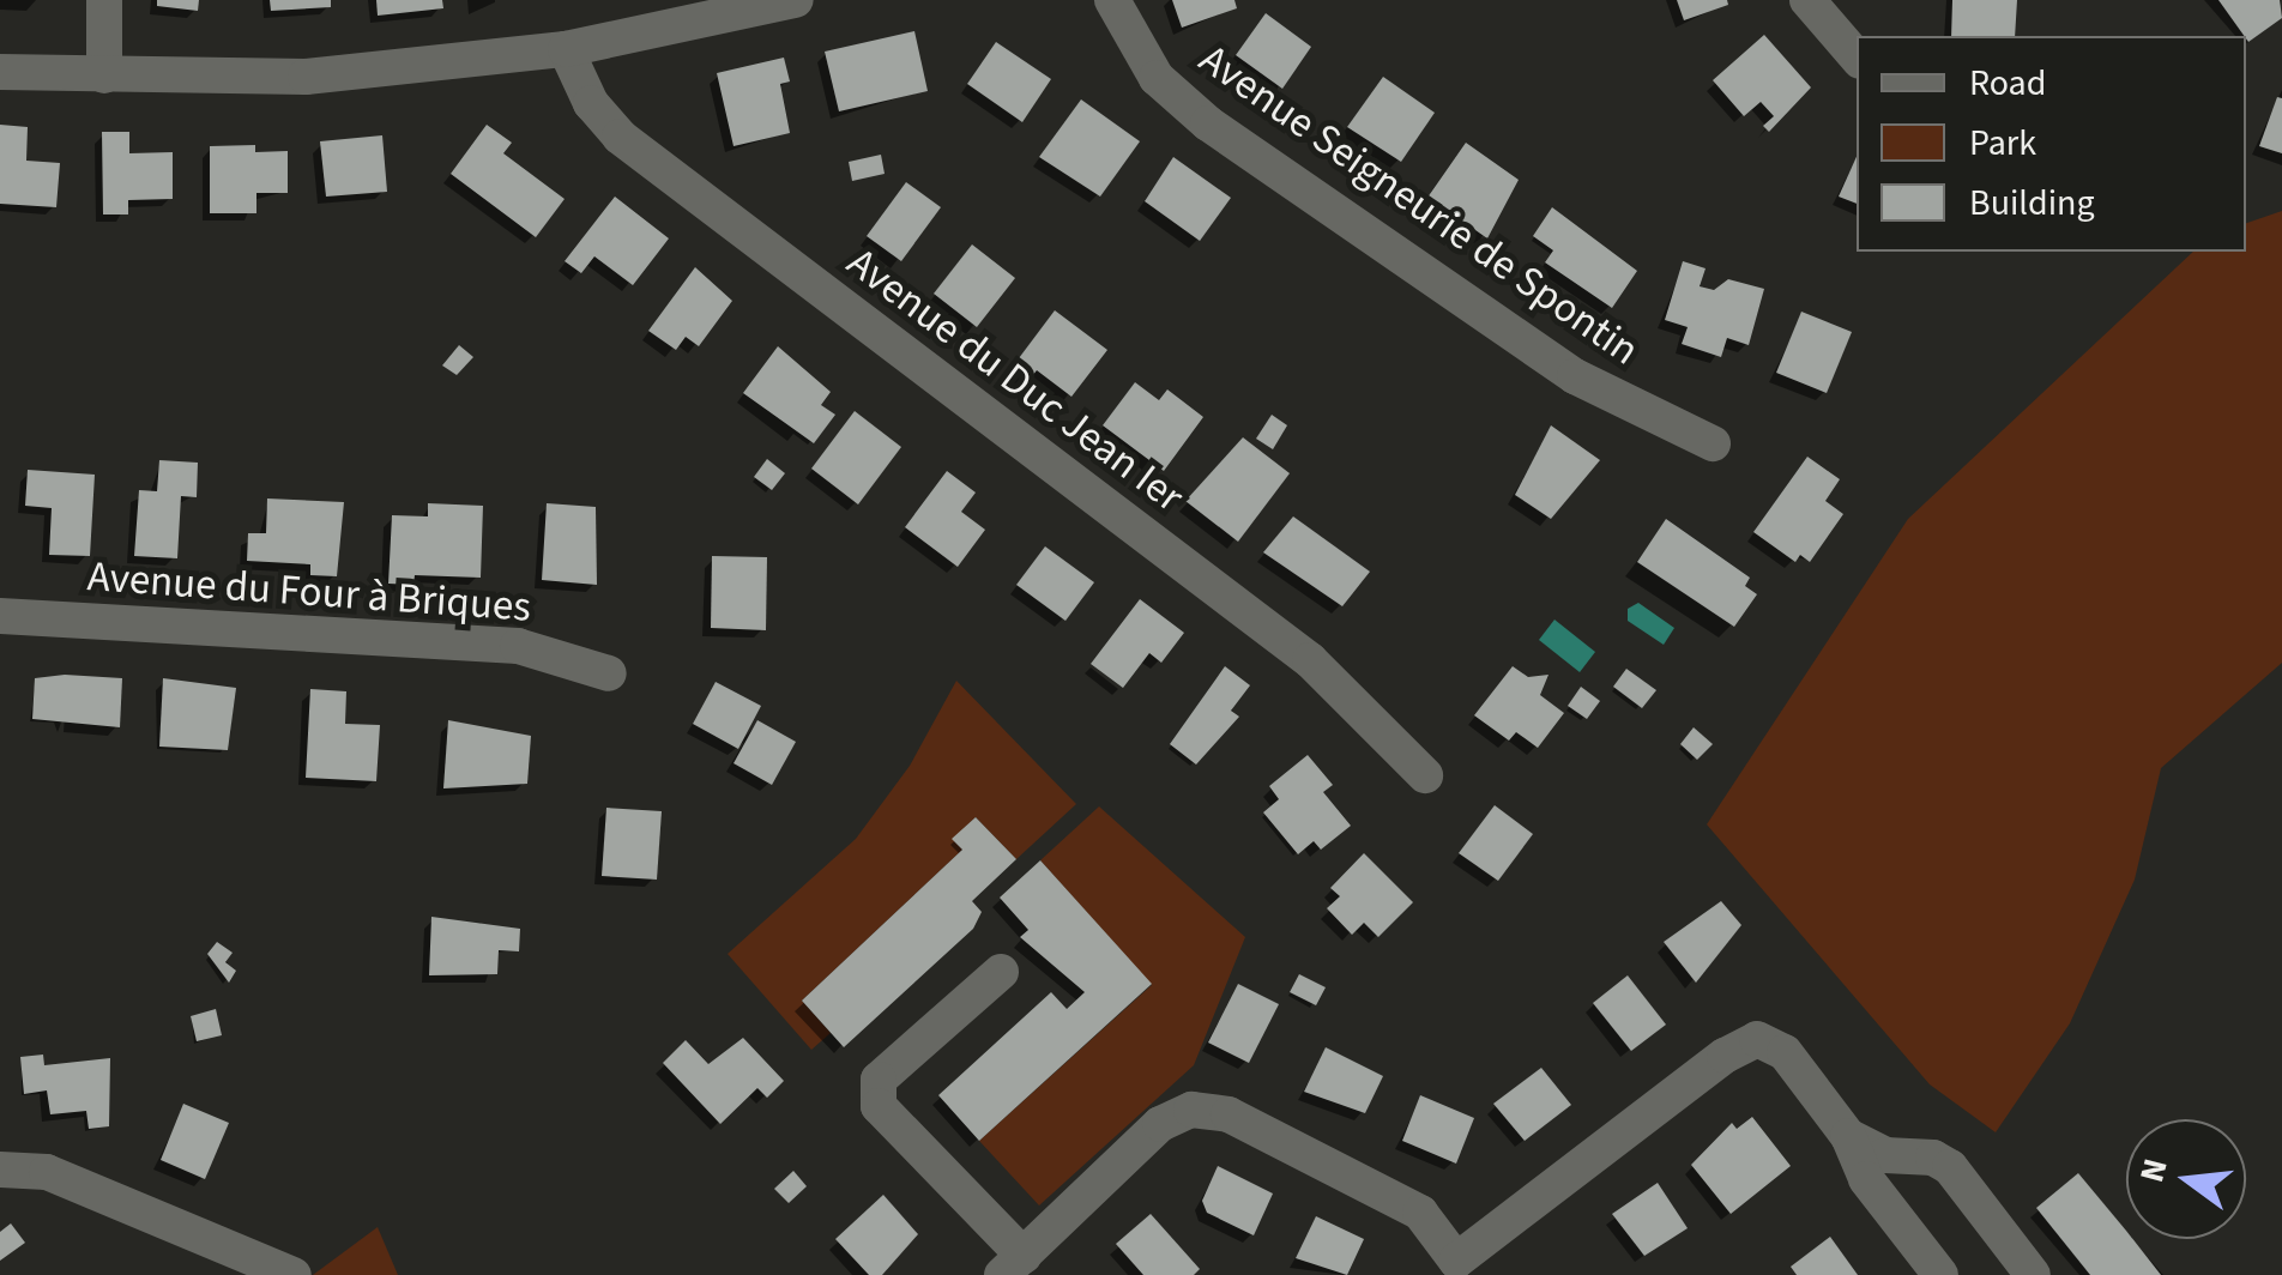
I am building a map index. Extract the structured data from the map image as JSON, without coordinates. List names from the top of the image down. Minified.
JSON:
{"streets":{"street":["Avenue Seigneurie de Spontin","Avenue du Duc Jean Ier","Avenue du Four à Briques"]},"legend":["Road","Park","Building"],"north":"left"}
